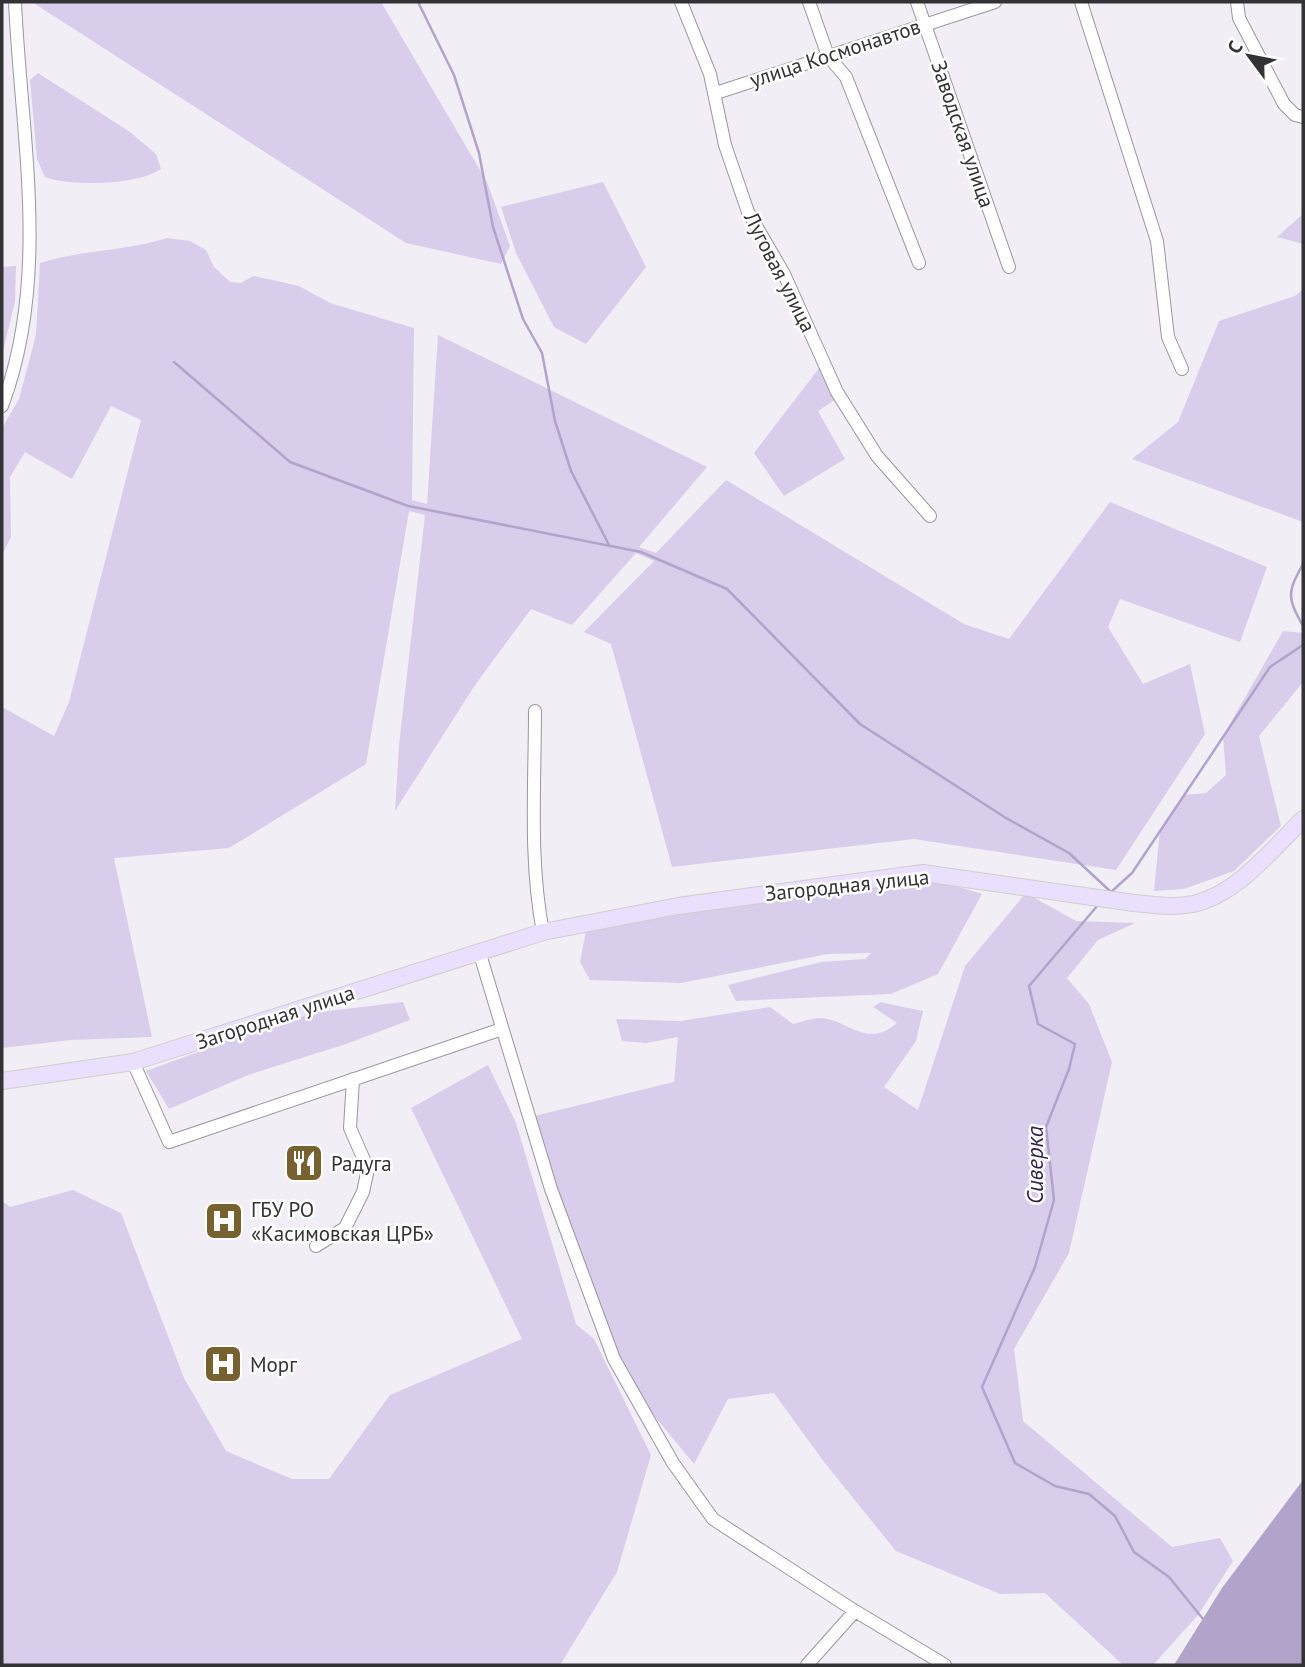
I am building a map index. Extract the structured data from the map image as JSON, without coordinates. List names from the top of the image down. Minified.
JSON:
{"streets":{"main road":["Загородная улица"],"street":["улица Космонавтов","Заводская улица","Луговая улица"]},"crossings":[["улица Космонавтов","Заводская улица"],["улица Космонавтов","Луговая улица"]],"water":["Сиверка"],"places":{"restaurant":["Радуга"],"hospital":["ГБУ РО «Касимовская ЦРБ»","Морг"]},"north":"top left"}
